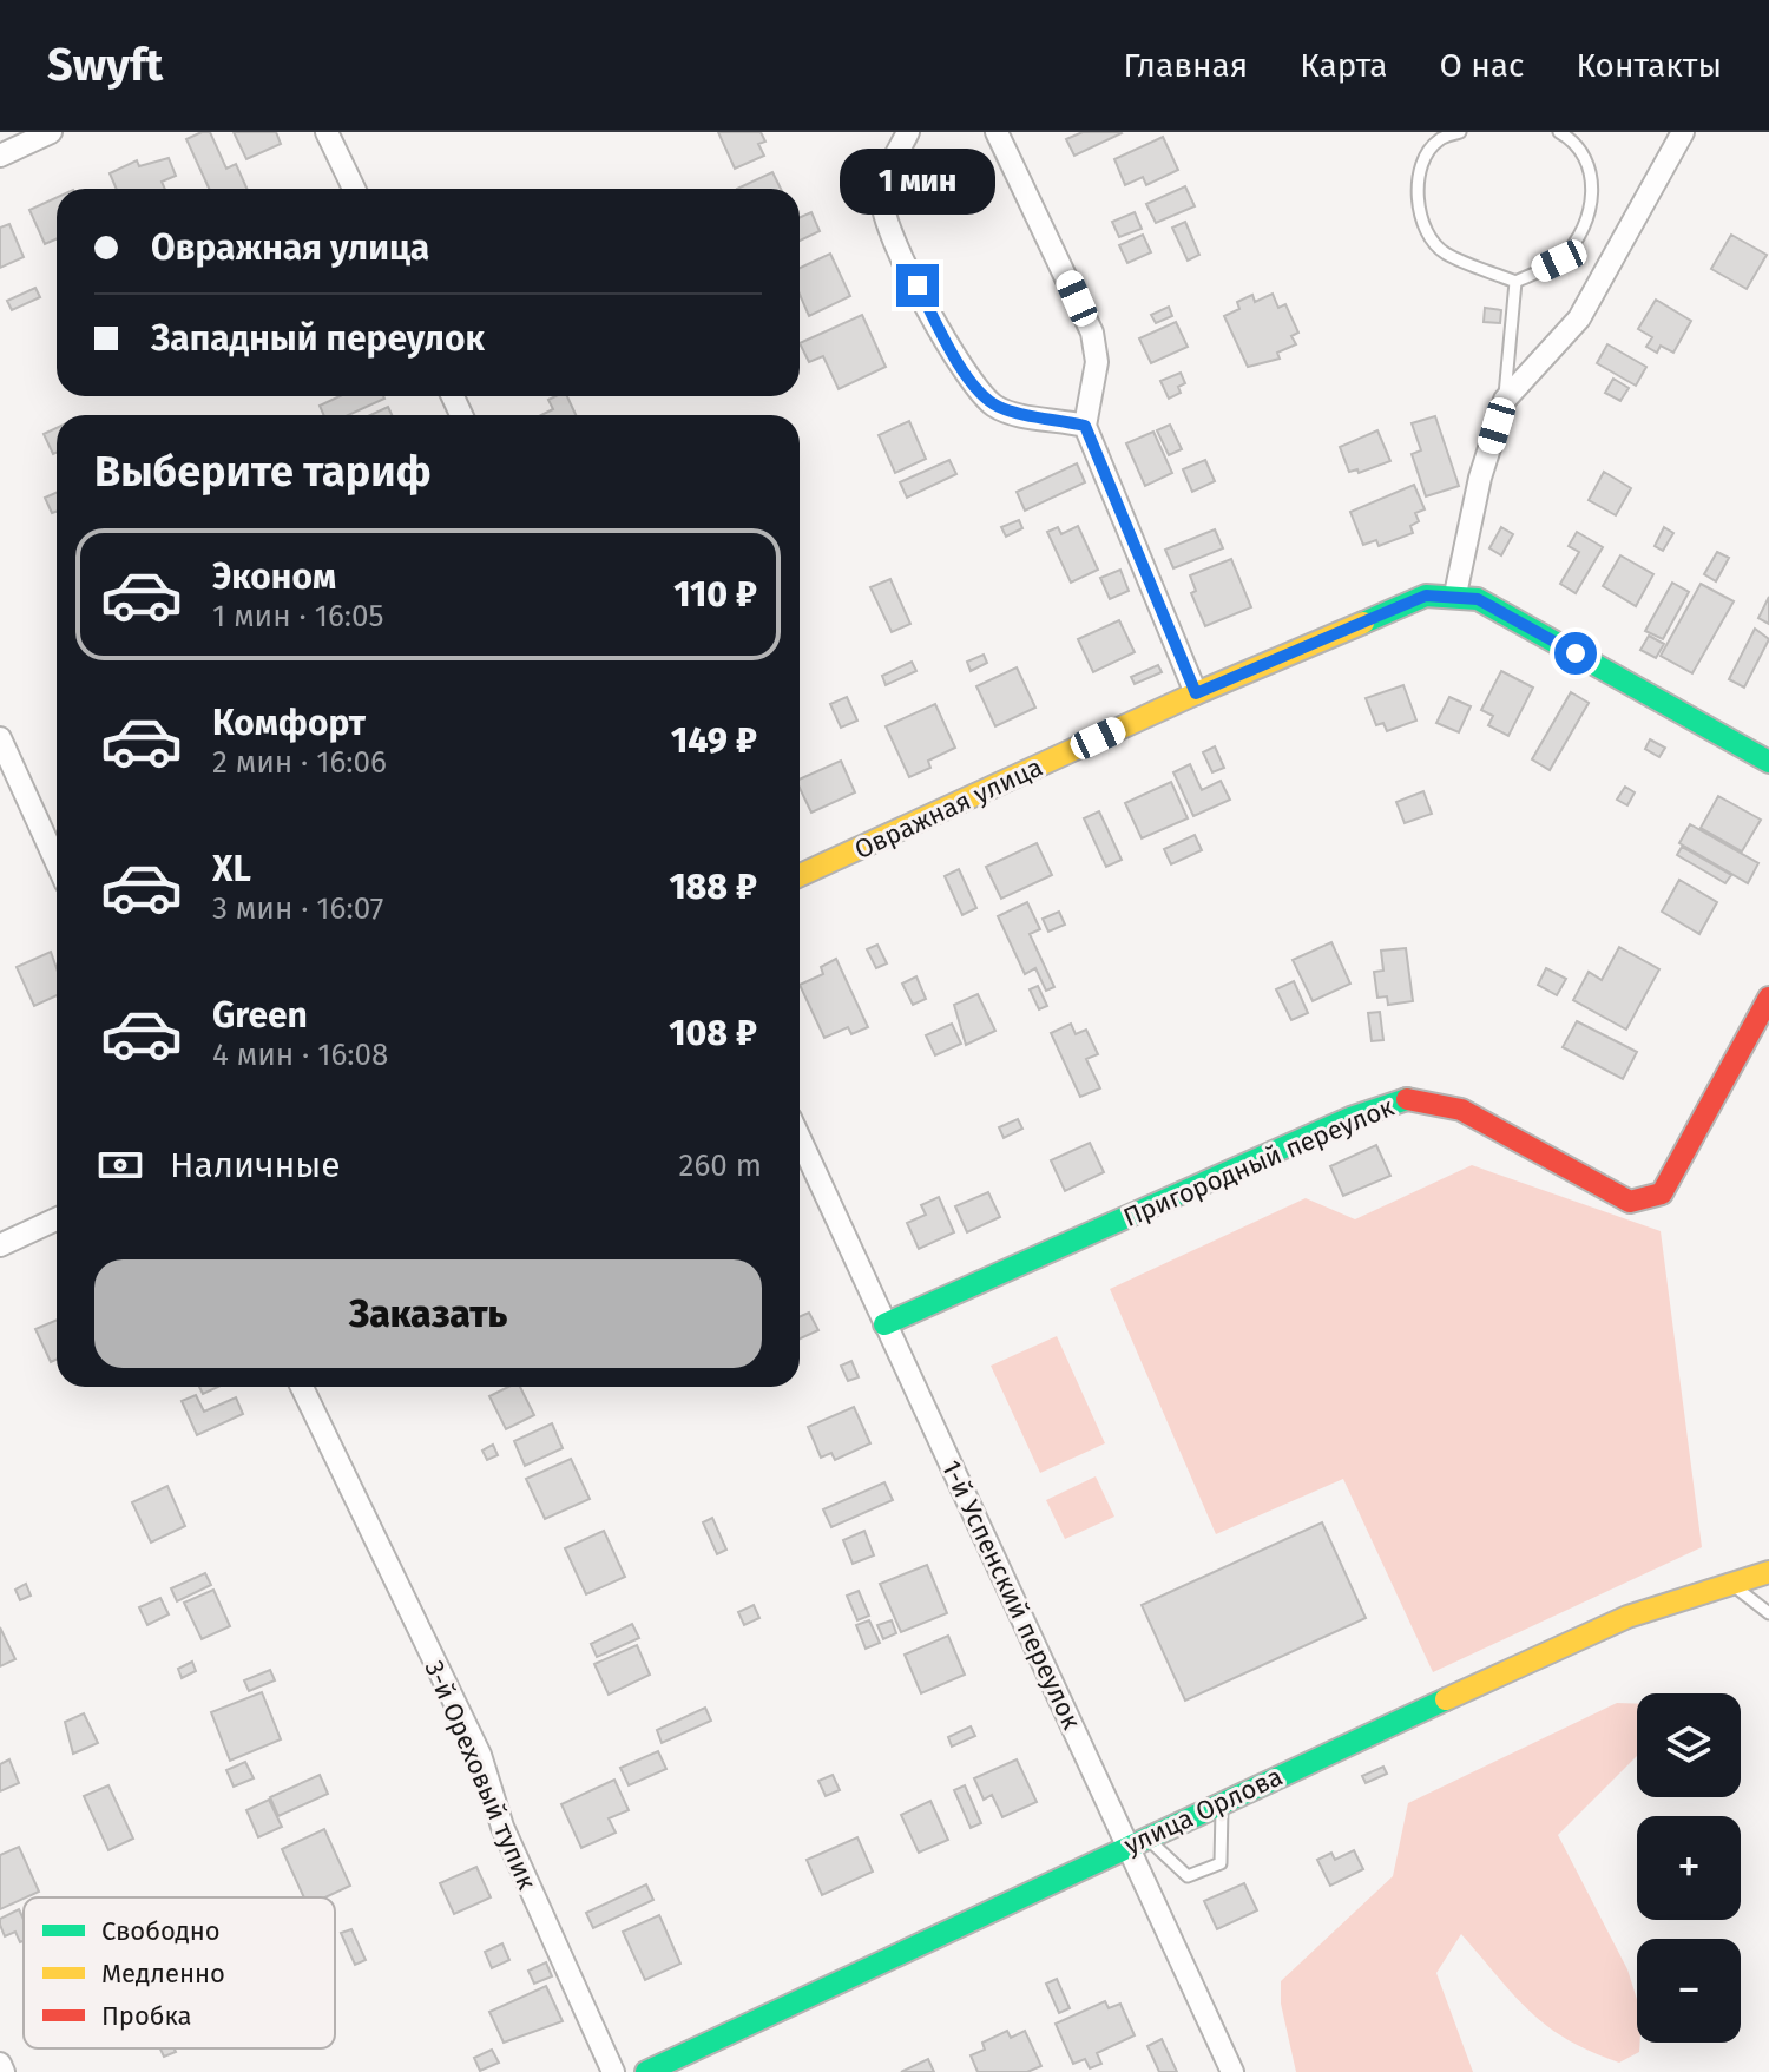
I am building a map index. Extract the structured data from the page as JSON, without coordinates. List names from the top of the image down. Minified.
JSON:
{"streets":{"street":["Овражная улица","Пригородный переулок","1-й Успенский переулок","3-й Ореховый тупик","улица Орлова"]},"crossings":[["Пригородный переулок","1-й Успенский переулок"],["1-й Успенский переулок","улица Орлова"]],"legend":["Свободно","Медленно","Пробка"],"page":{"header":"Swyft","nav":["Главная","Карта","О нас","Контакты"],"bubble":"1 мин","banner":["Овражная улица","Западный переулок"],"heading":"Выберите тариф","list":[{"name":"Эконом","note":"1 мин · 16:05","value":"110 ₽"},{"name":"Комфорт","note":"2 мин · 16:06","value":"149 ₽"},{"name":"XL","note":"3 мин · 16:07","value":"188 ₽"},{"name":"Green","note":"4 мин · 16:08","value":"108 ₽"}],"pay":["Наличные","260 m"],"buttons":"Заказать","map_buttons":["+","−"]}}
